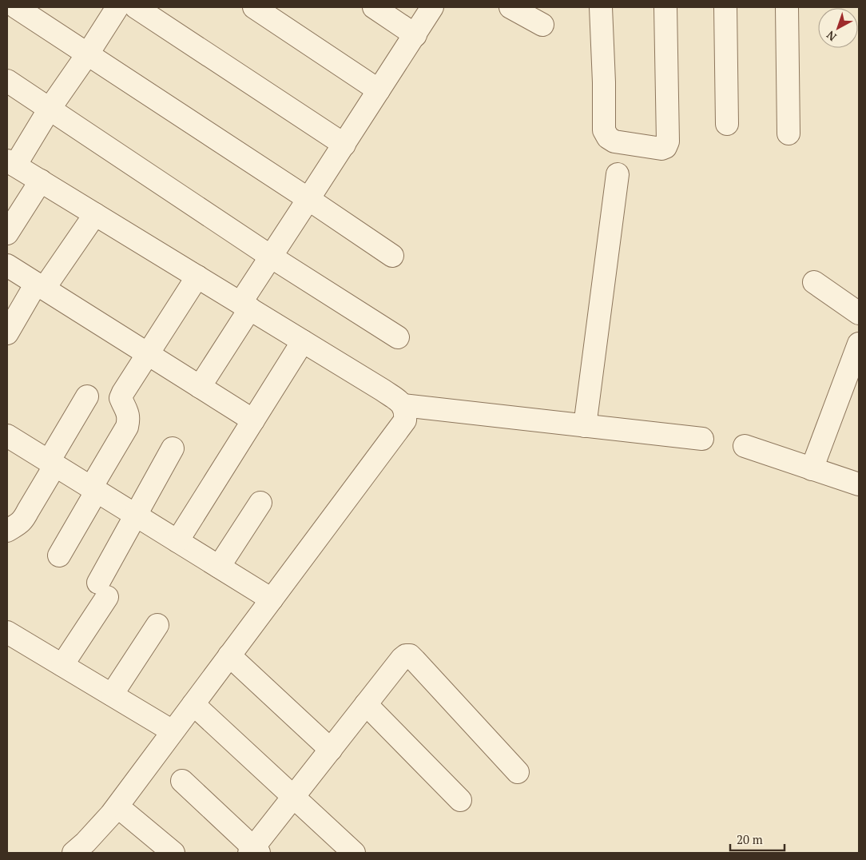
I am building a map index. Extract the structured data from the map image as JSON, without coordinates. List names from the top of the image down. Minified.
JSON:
{"scale_bar":"20 m","north":"bottom left"}
